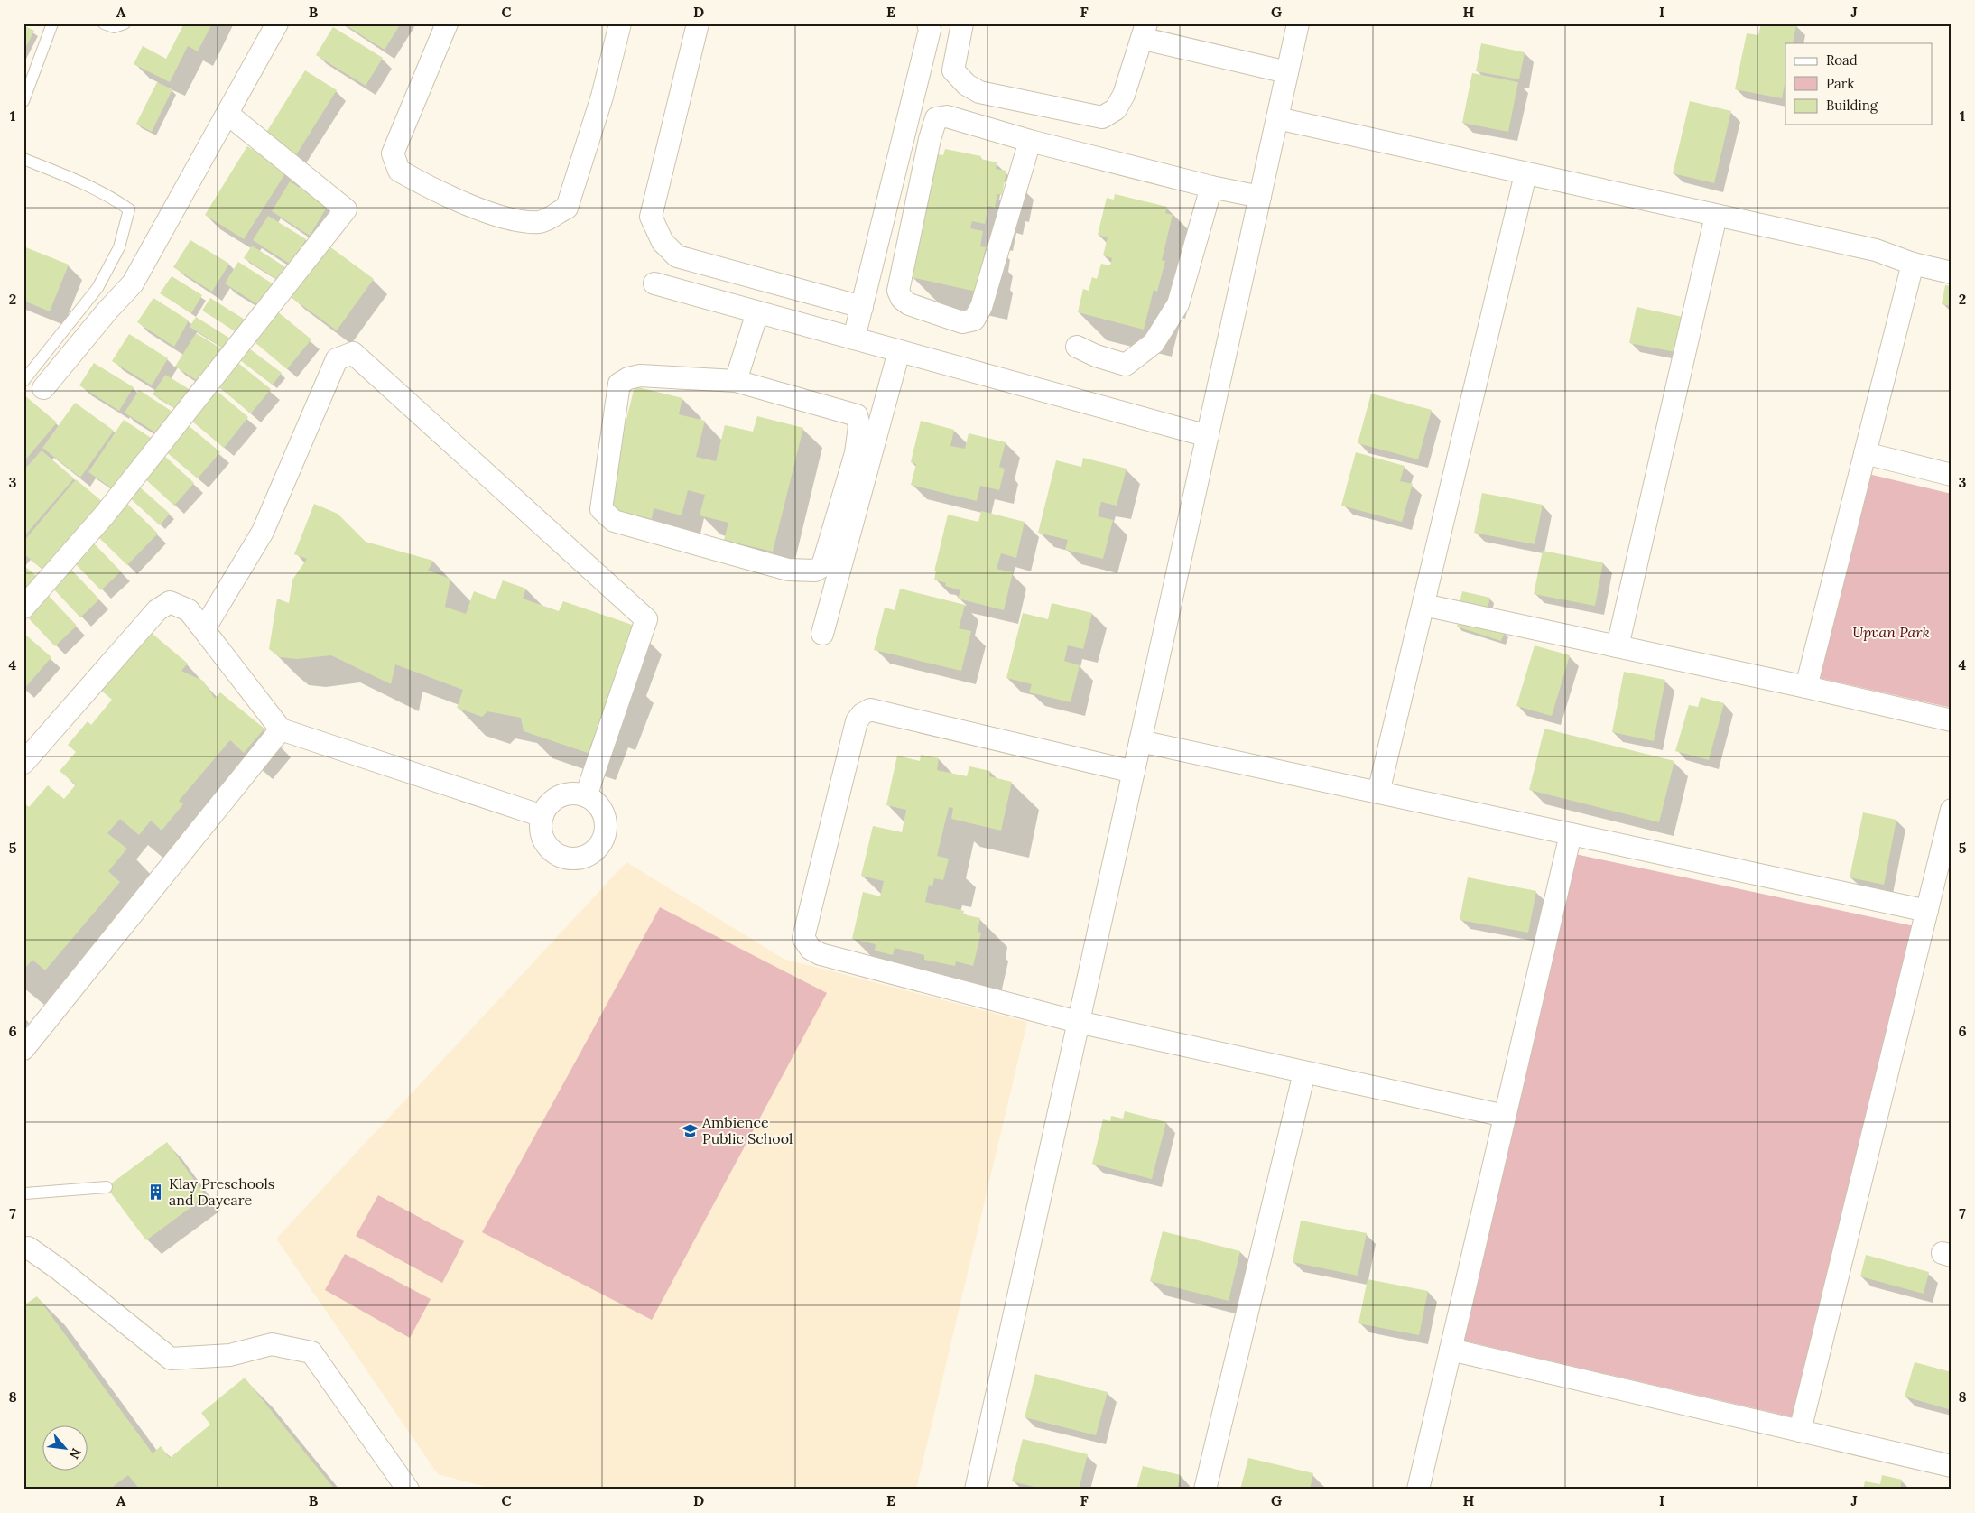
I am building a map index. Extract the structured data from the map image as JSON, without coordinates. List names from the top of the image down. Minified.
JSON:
{"parks":["Upvan Park"],"places":{"school or university":["Ambience Public School"],"building":["Klay Preschools and Daycare"]},"legend":["Road","Park","Building"],"north":"bottom right","grid":{"columns":["A","B","C","D","E","F","G","H","I","J"],"rows":["1","2","3","4","5","6","7","8"]}}
